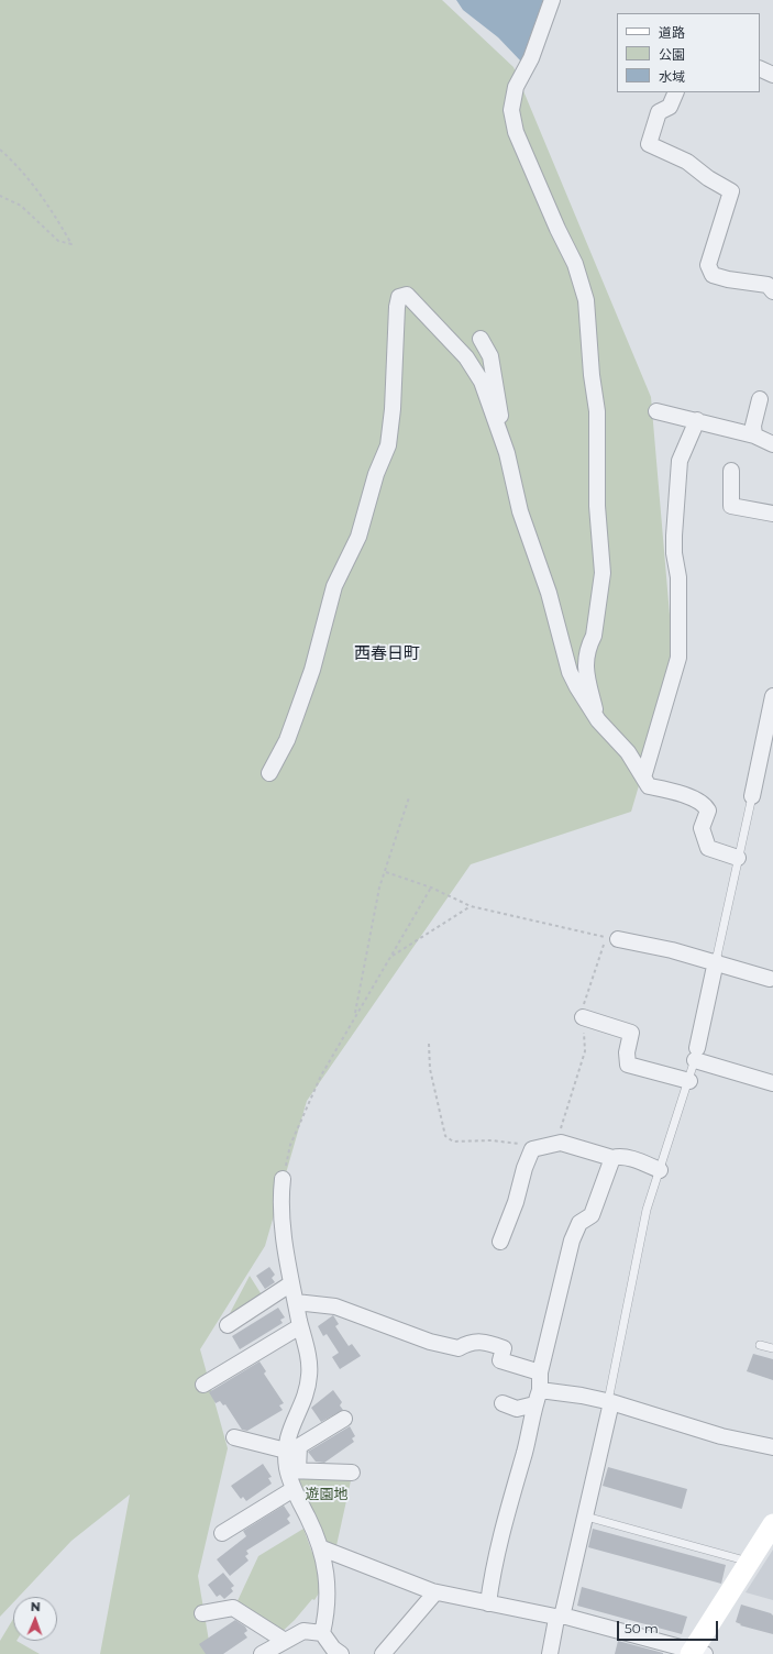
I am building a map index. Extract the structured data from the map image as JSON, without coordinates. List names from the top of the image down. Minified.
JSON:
{"districts":["西春日町"],"parks":["遊園地"],"legend":["道路","公園","水域"],"scale_bar":"50 m","north":"top"}
